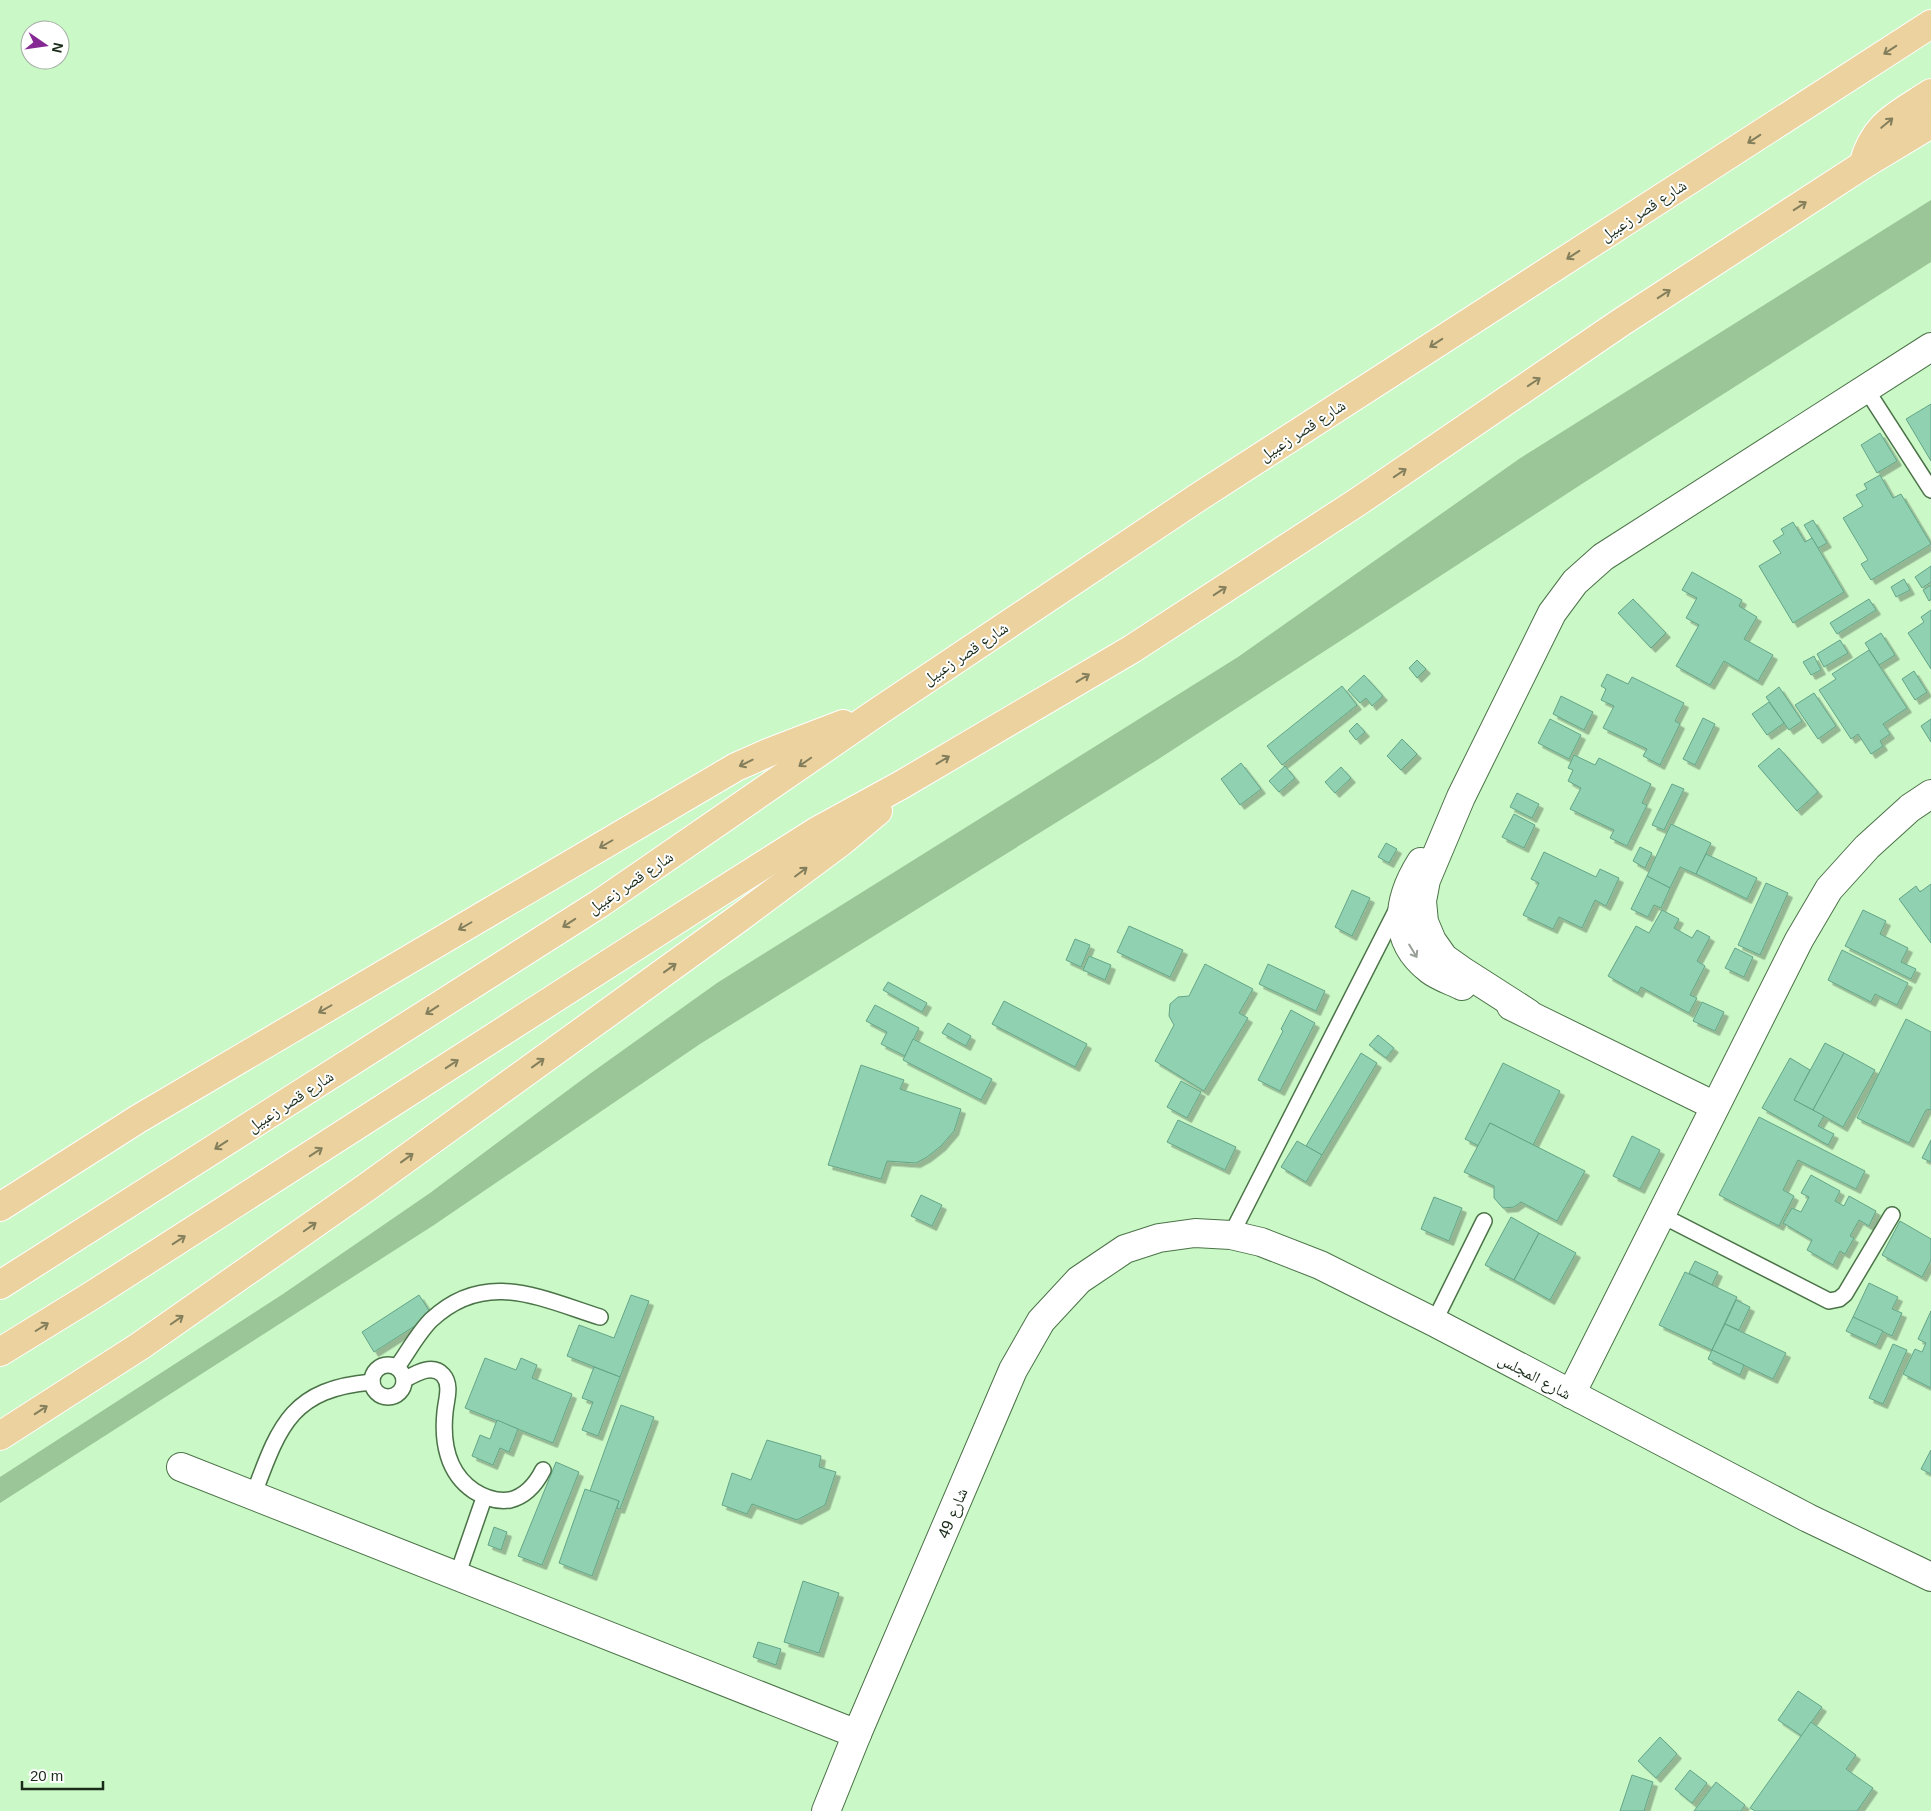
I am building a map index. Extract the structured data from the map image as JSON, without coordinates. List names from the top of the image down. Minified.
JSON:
{"streets":{"main road":["شارع قصر زعبيل"],"street":["شارع المجلس","شارع 49"]},"crossings":[["شارع المجلس","شارع 49"]],"scale_bar":"20 m","north":"right"}
